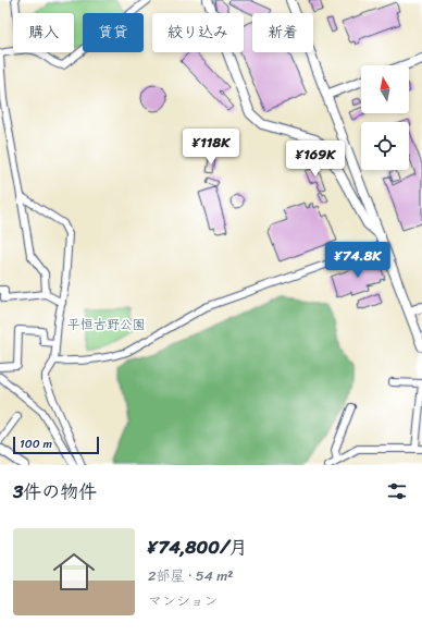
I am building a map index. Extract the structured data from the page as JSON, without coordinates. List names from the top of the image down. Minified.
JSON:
{"parks":["平恒古野公園"],"scale_bar":"100 m","north":"top","page":{"chip":["購入","賃貸","絞り込み","新着"],"price":["¥118K","¥169K","¥74.8K"],"scale":"100 m","heading":"3件の物件","list":[{"name":"¥74,800/月","note":"2部屋 · 54 m² · マンション"}]}}
